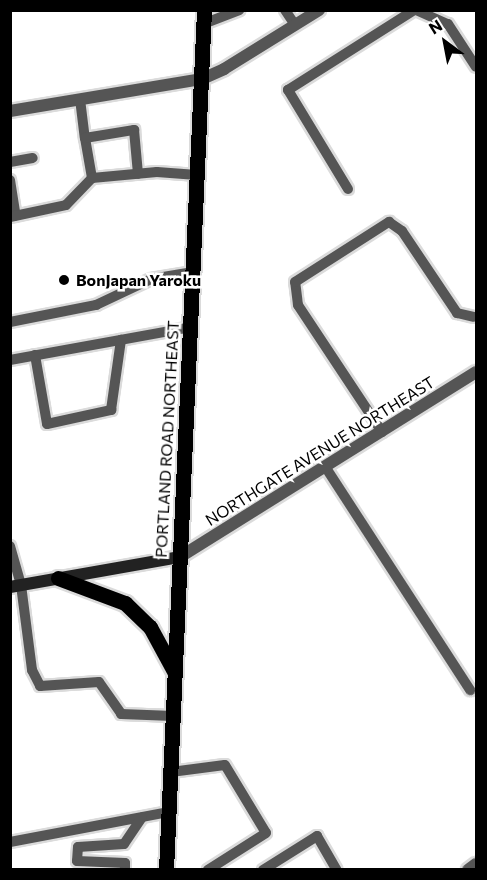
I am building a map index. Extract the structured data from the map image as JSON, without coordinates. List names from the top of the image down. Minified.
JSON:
{"streets":{"main road":["PORTLAND ROAD NORTHEAST"],"street":["NORTHGATE AVENUE NORTHEAST"]},"crossings":[["PORTLAND ROAD NORTHEAST","NORTHGATE AVENUE NORTHEAST"]],"places":["BonJapan Yaroku"],"north":"top left"}
